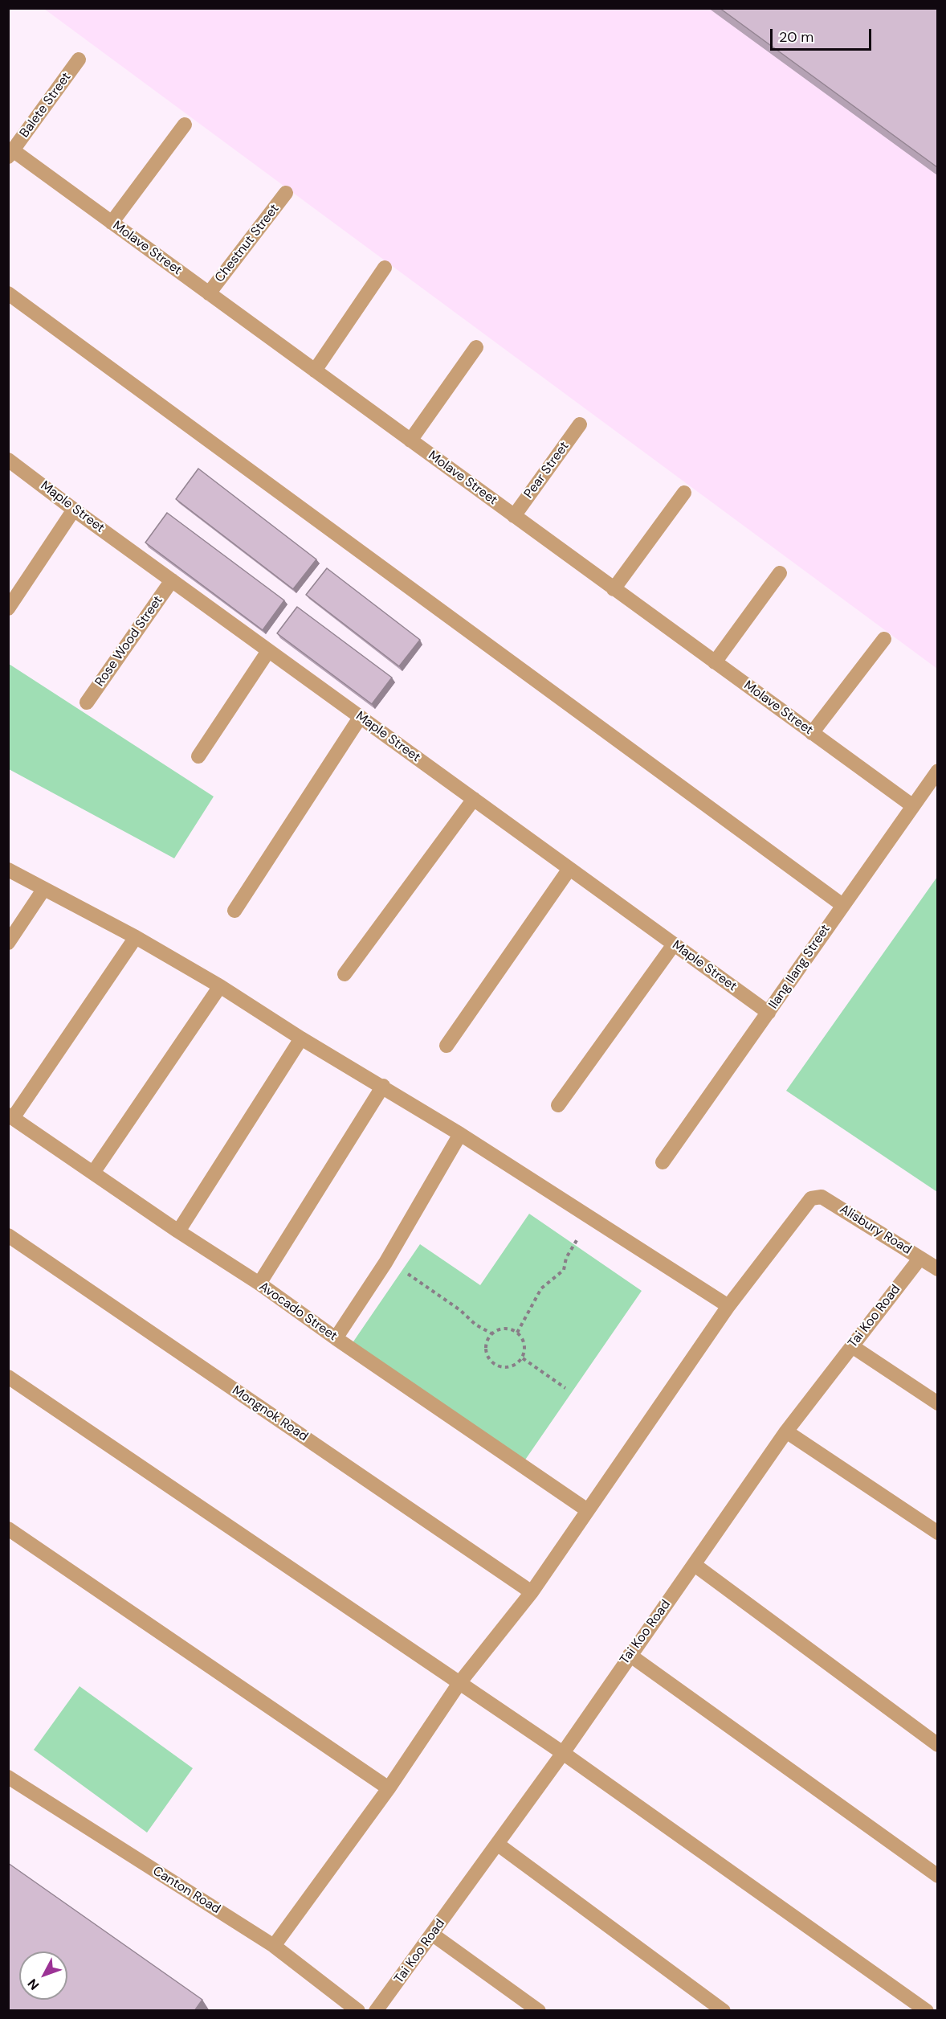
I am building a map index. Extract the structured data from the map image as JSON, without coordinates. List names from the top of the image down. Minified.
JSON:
{"streets":{"street":["Balete Street","Chestnut Street","Molave Street","Pear Street","Maple Street","Rose Wood Street","Ilang Ilang Street","Alisbury Road","Avocado Street","Tai Koo Road","Mongnok Road","Canton Road"]},"crossings":[["Balete Street","Molave Street"],["Chestnut Street","Molave Street"],["Molave Street","Pear Street"],["Molave Street","Ilang Ilang Street"],["Maple Street","Rose Wood Street"],["Maple Street","Ilang Ilang Street"],["Alisbury Road","Tai Koo Road"]],"scale_bar":"20 m","north":"bottom left"}
